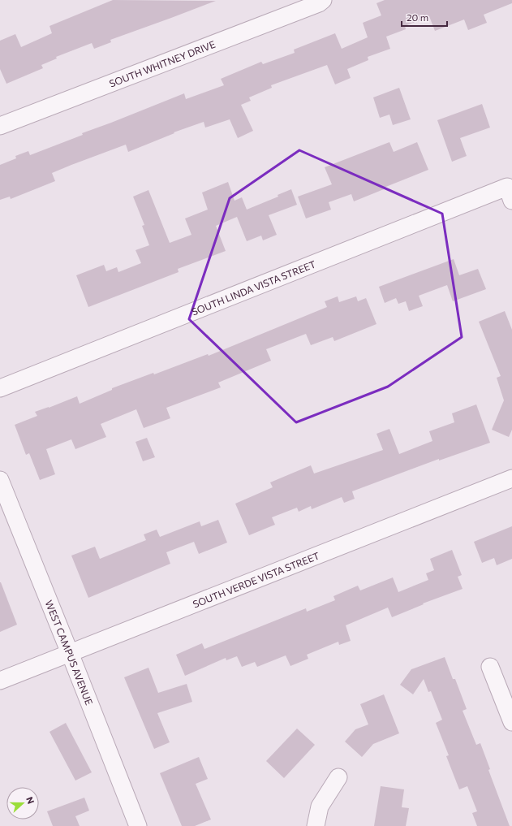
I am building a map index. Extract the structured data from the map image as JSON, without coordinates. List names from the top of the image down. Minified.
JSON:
{"streets":{"street":["SOUTH WHITNEY DRIVE","SOUTH LINDA VISTA STREET","SOUTH VERDE VISTA STREET","WEST CAMPUS AVENUE"]},"crossings":[["SOUTH VERDE VISTA STREET","WEST CAMPUS AVENUE"]],"scale_bar":"20 m","north":"right"}
